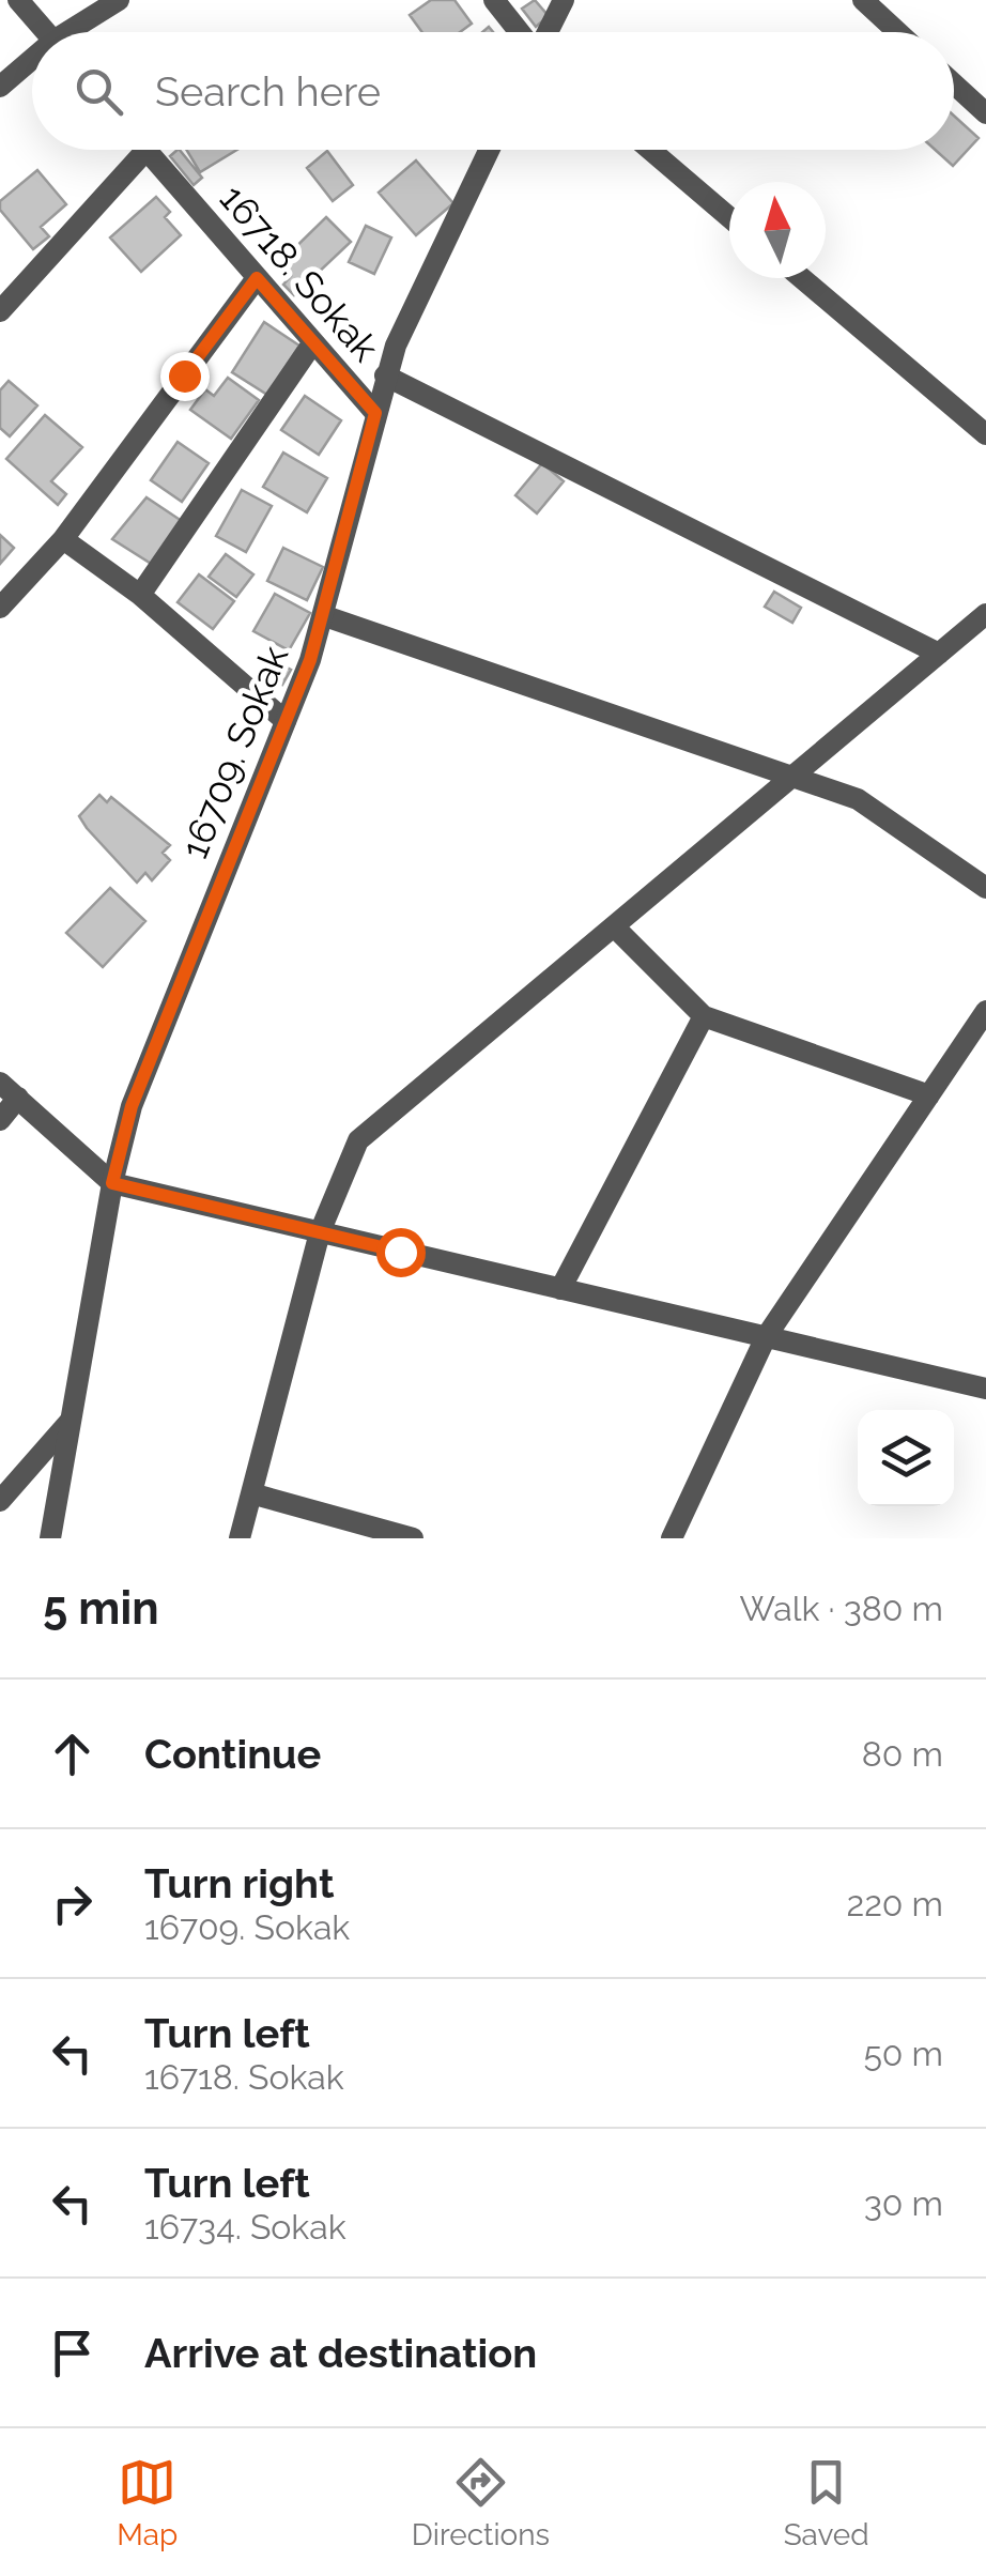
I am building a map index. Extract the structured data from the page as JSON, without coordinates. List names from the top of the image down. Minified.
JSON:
{"streets":{"street":["16718. Sokak","16709. Sokak"]},"crossings":[["16718. Sokak","16709. Sokak"]],"north":"top","page":{"search":"Search here","heading":["5 min","Walk · 380 m"],"list":[["Continue","80 m"],["Turn right","16709. Sokak","220 m"],["Turn left","16718. Sokak","50 m"],["Turn left","16734. Sokak","30 m"],"Arrive at destination"],"nav":["Map","Directions","Saved"]}}
